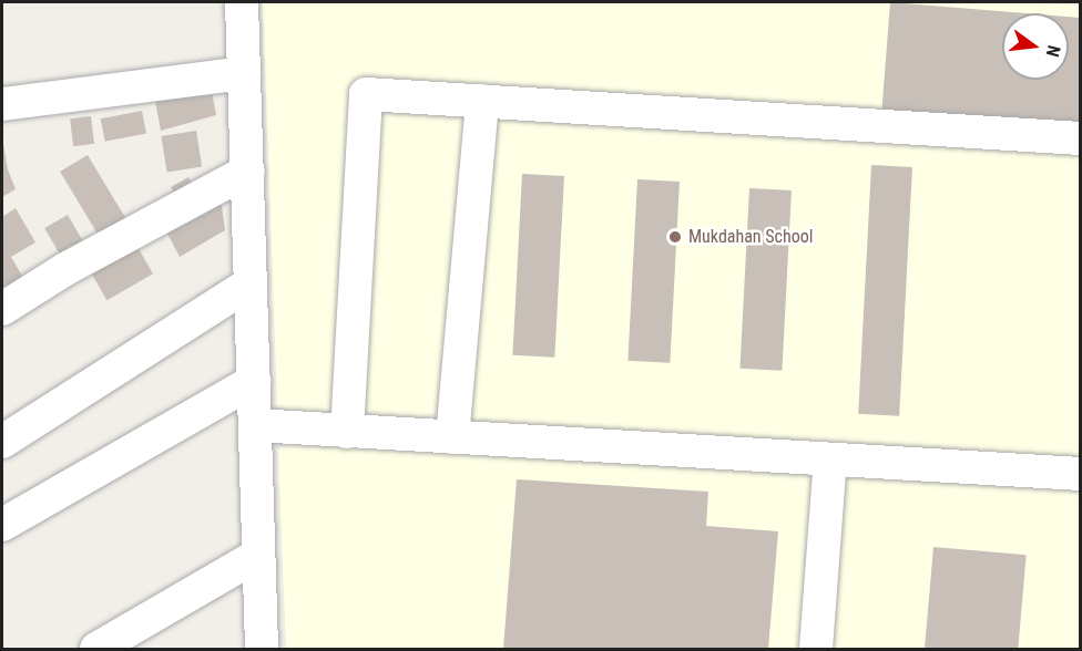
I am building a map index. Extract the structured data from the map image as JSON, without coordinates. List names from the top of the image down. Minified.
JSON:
{"places":["Mukdahan School"],"north":"right"}
